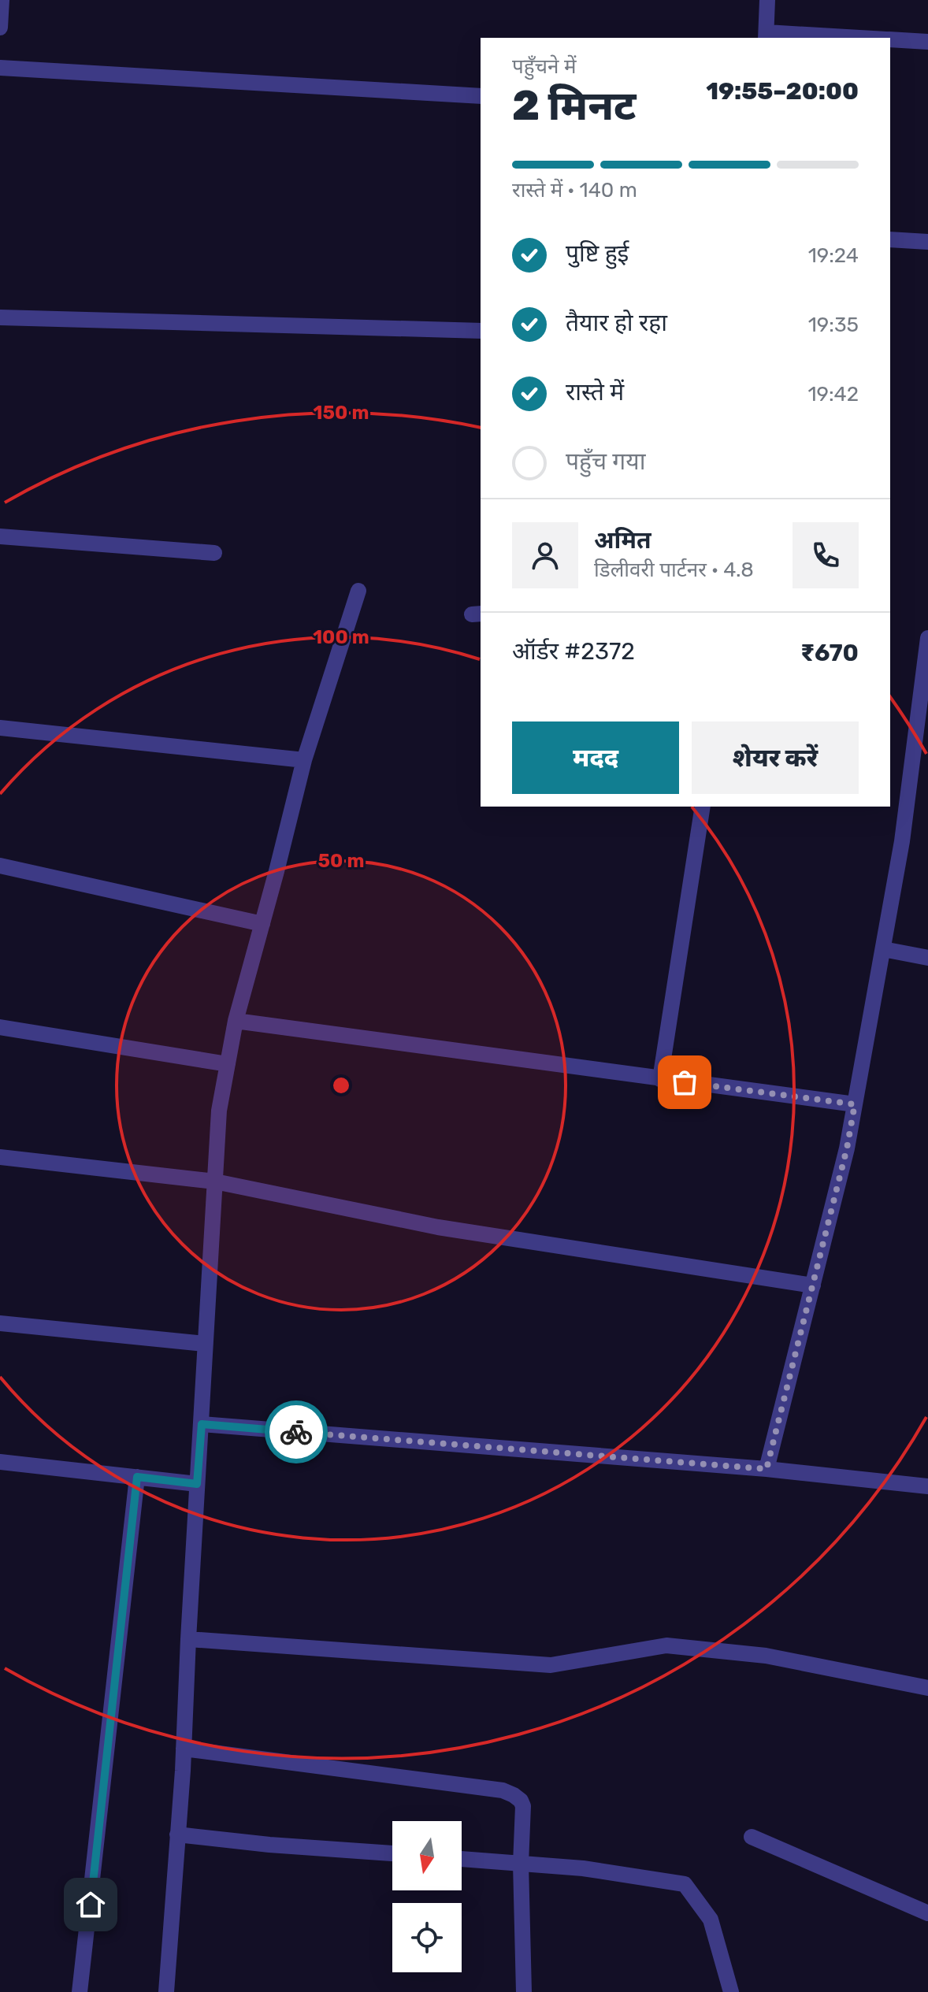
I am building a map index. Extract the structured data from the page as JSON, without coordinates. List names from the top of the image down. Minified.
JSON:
{"north":"bottom","page":{"heading":["2 मिनट","पहुँचने में","19:55–20:00"],"panel":["अमित","डिलीवरी पार्टनर · 4.8","ऑर्डर #2372","₹670"],"bar":"रास्ते में · 140 m","list":[["पुष्टि हुई","19:24"],["तैयार हो रहा","19:35"],["रास्ते में","19:42"],"पहुँच गया"],"buttons":["मदद","शेयर करें"]},"rings":["150 m","100 m","50 m"]}
